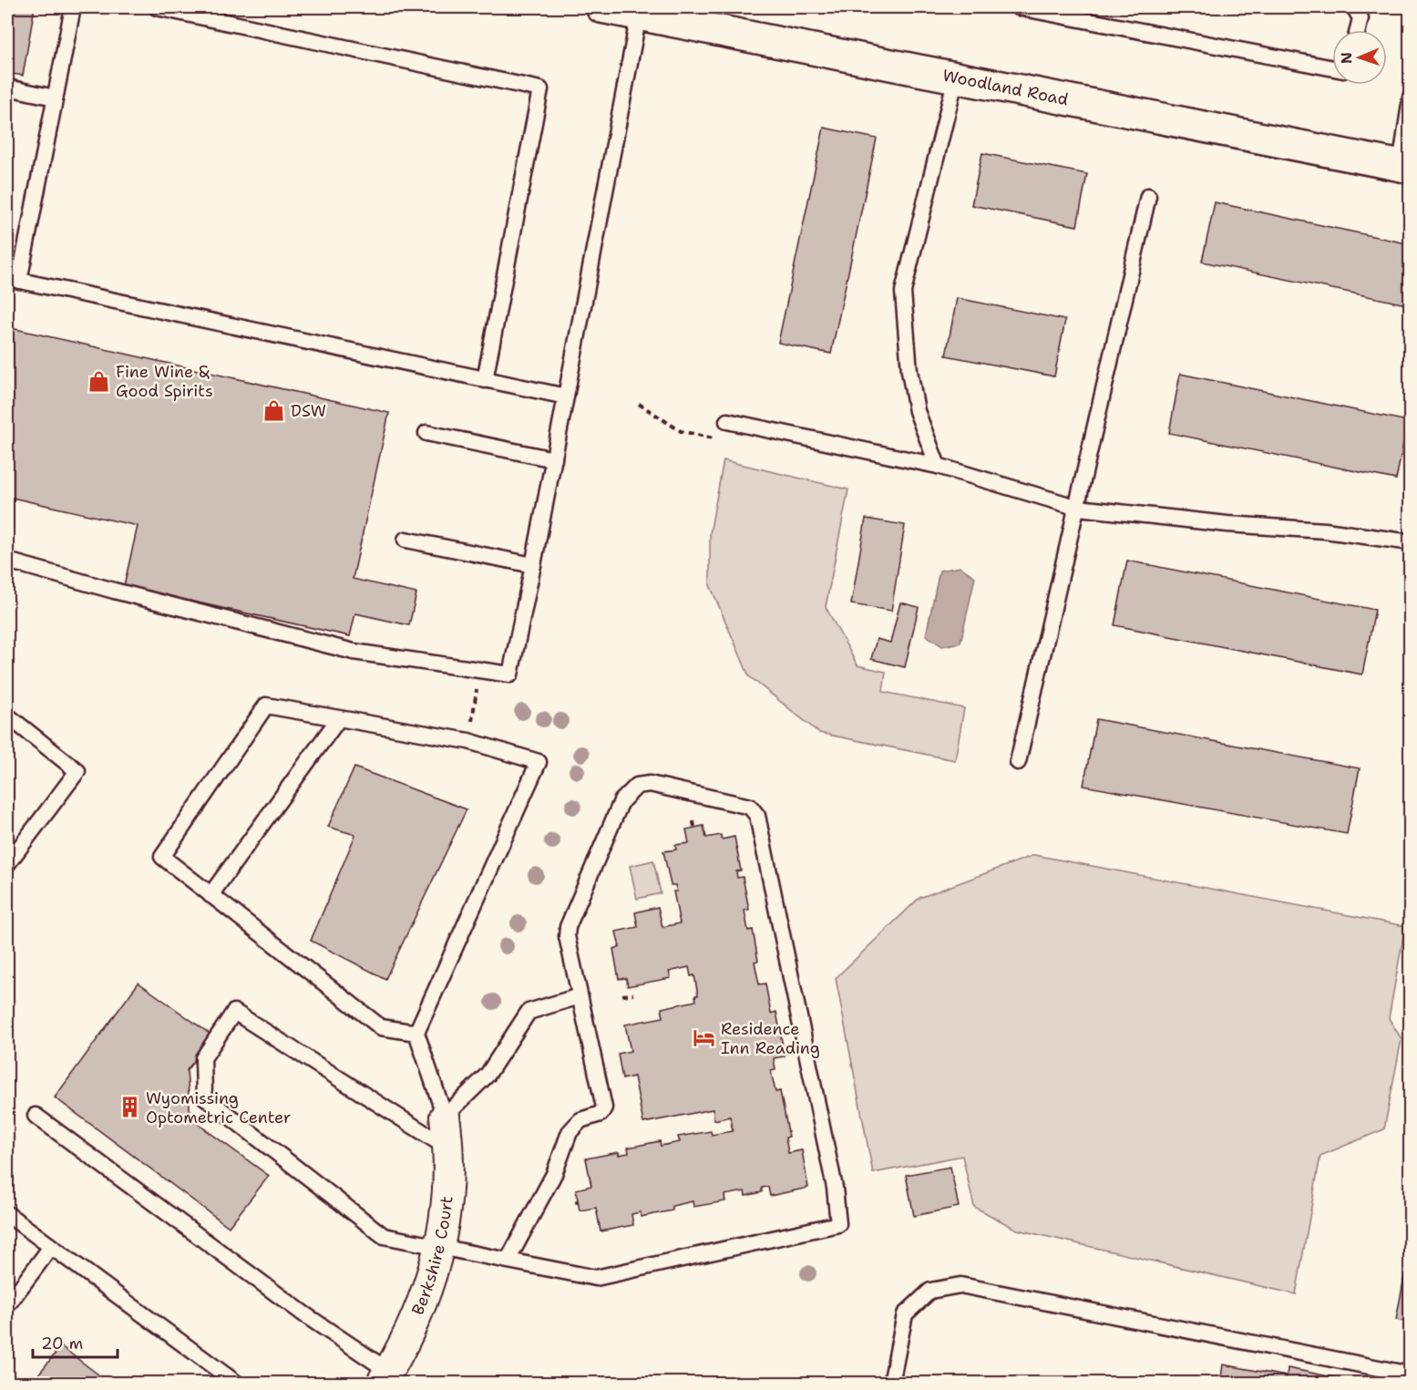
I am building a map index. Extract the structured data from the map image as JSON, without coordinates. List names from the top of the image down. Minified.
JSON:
{"streets":{"main road":["Woodland Road"],"street":["Berkshire Court"]},"places":{"shop":["Fine Wine & Good Spirits","DSW"],"hotel":["Residence Inn Reading"],"building":["Wyomissing Optometric Center"]},"scale_bar":"20 m","north":"left"}
